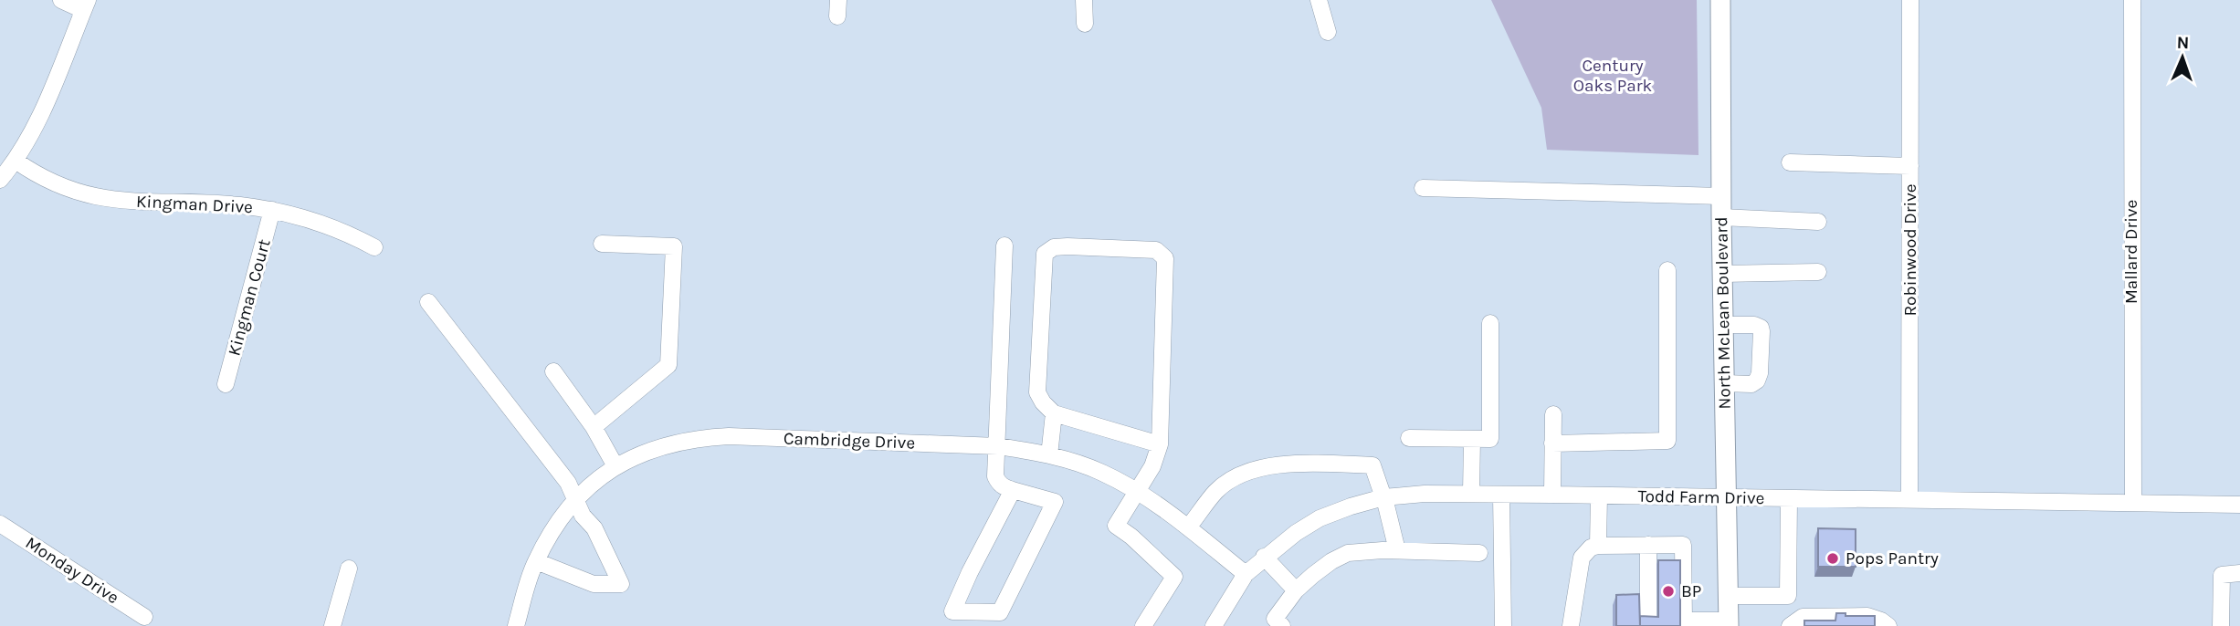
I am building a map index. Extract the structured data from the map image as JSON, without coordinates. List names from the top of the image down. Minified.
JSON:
{"streets":{"main road":["North McLean Boulevard"],"street":["Kingman Drive","Robinwood Drive","Mallard Drive","Kingman Court","Cambridge Drive","Todd Farm Drive","Monday Drive"]},"crossings":[["Kingman Drive","Kingman Court"],["Robinwood Drive","Todd Farm Drive"],["Mallard Drive","Todd Farm Drive"],["North McLean Boulevard","Todd Farm Drive"],["Cambridge Drive","Todd Farm Drive"]],"parks":["Century Oaks Park"],"places":["Pops Pantry","BP"],"north":"top"}
